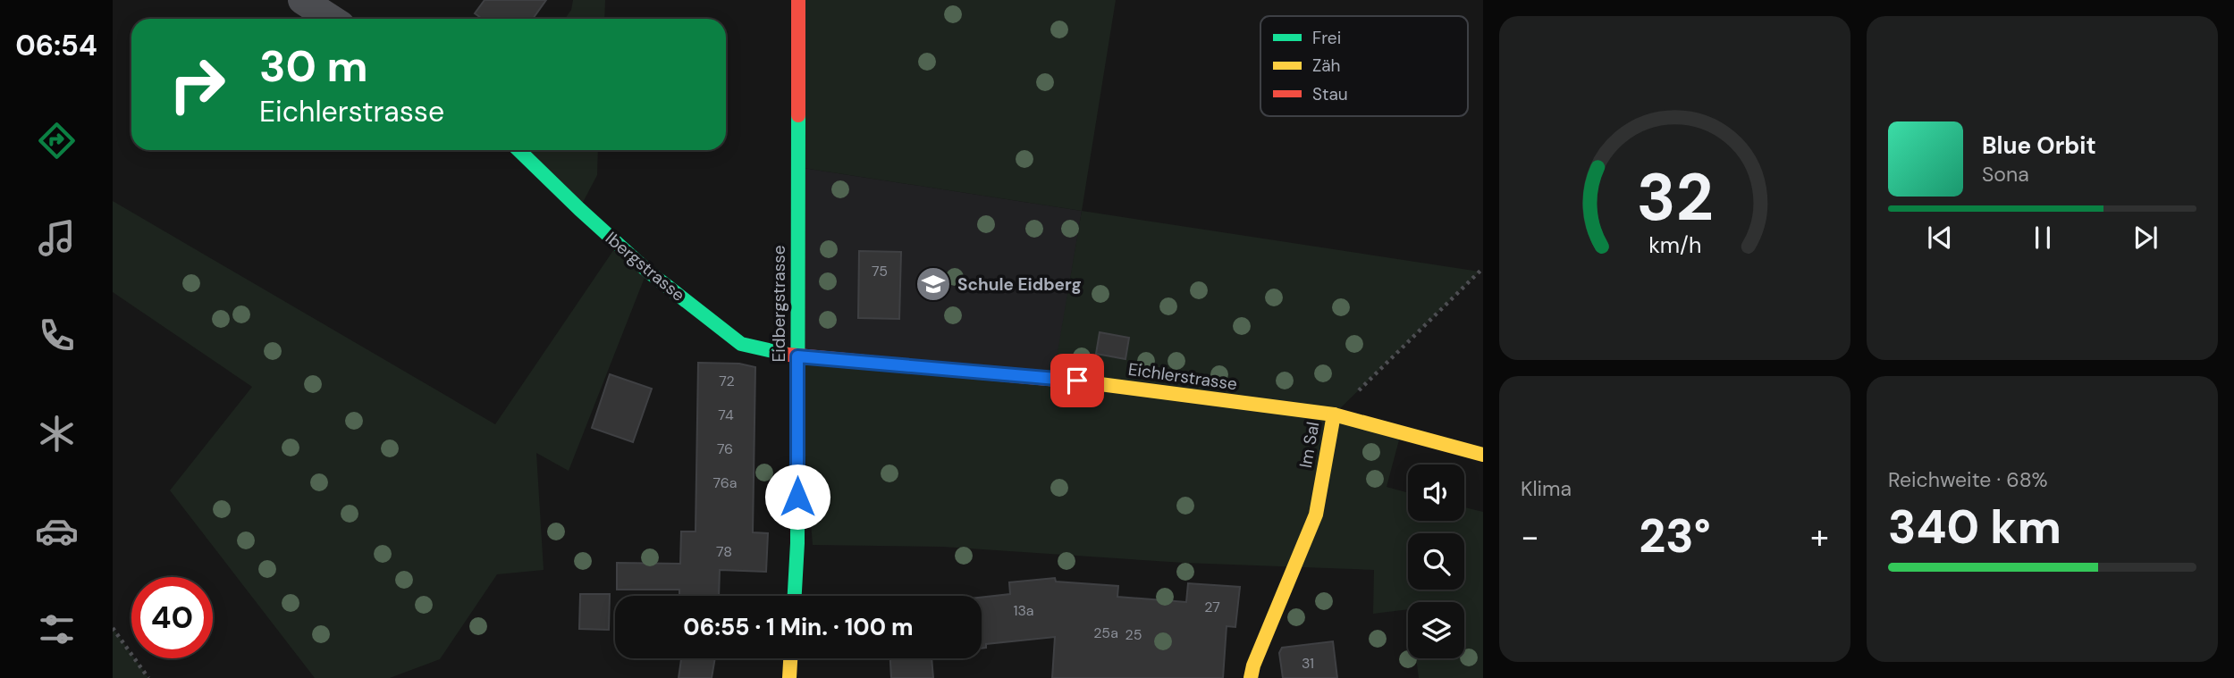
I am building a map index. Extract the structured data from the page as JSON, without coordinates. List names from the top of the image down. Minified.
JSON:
{"streets":{"street":["Ibergstrasse","Eidbergstrasse","Eichlerstrasse","Im Sal"]},"crossings":[["Ibergstrasse","Eidbergstrasse"],["Ibergstrasse","Eichlerstrasse"],["Eidbergstrasse","Eichlerstrasse"],["Eichlerstrasse","Im Sal"]],"places":{"school or university":["Schule Eidberg"]},"house_numbers":["75","72","74","76","76a","78","27","13a","25a","25","31"],"legend":["Frei","Zäh","Stau"],"page":{"tabs":"06:54","turn":["30 m","Eichlerstrasse"],"song":["Blue Orbit","Sona"],"tile":["Klima",["Reichweite · 68%","340 km"]],"heat":["−","23°","+"],"limit":"40","trip":"06:55 · 1 Min. · 100 m","gauge":["32","km/h"]}}
